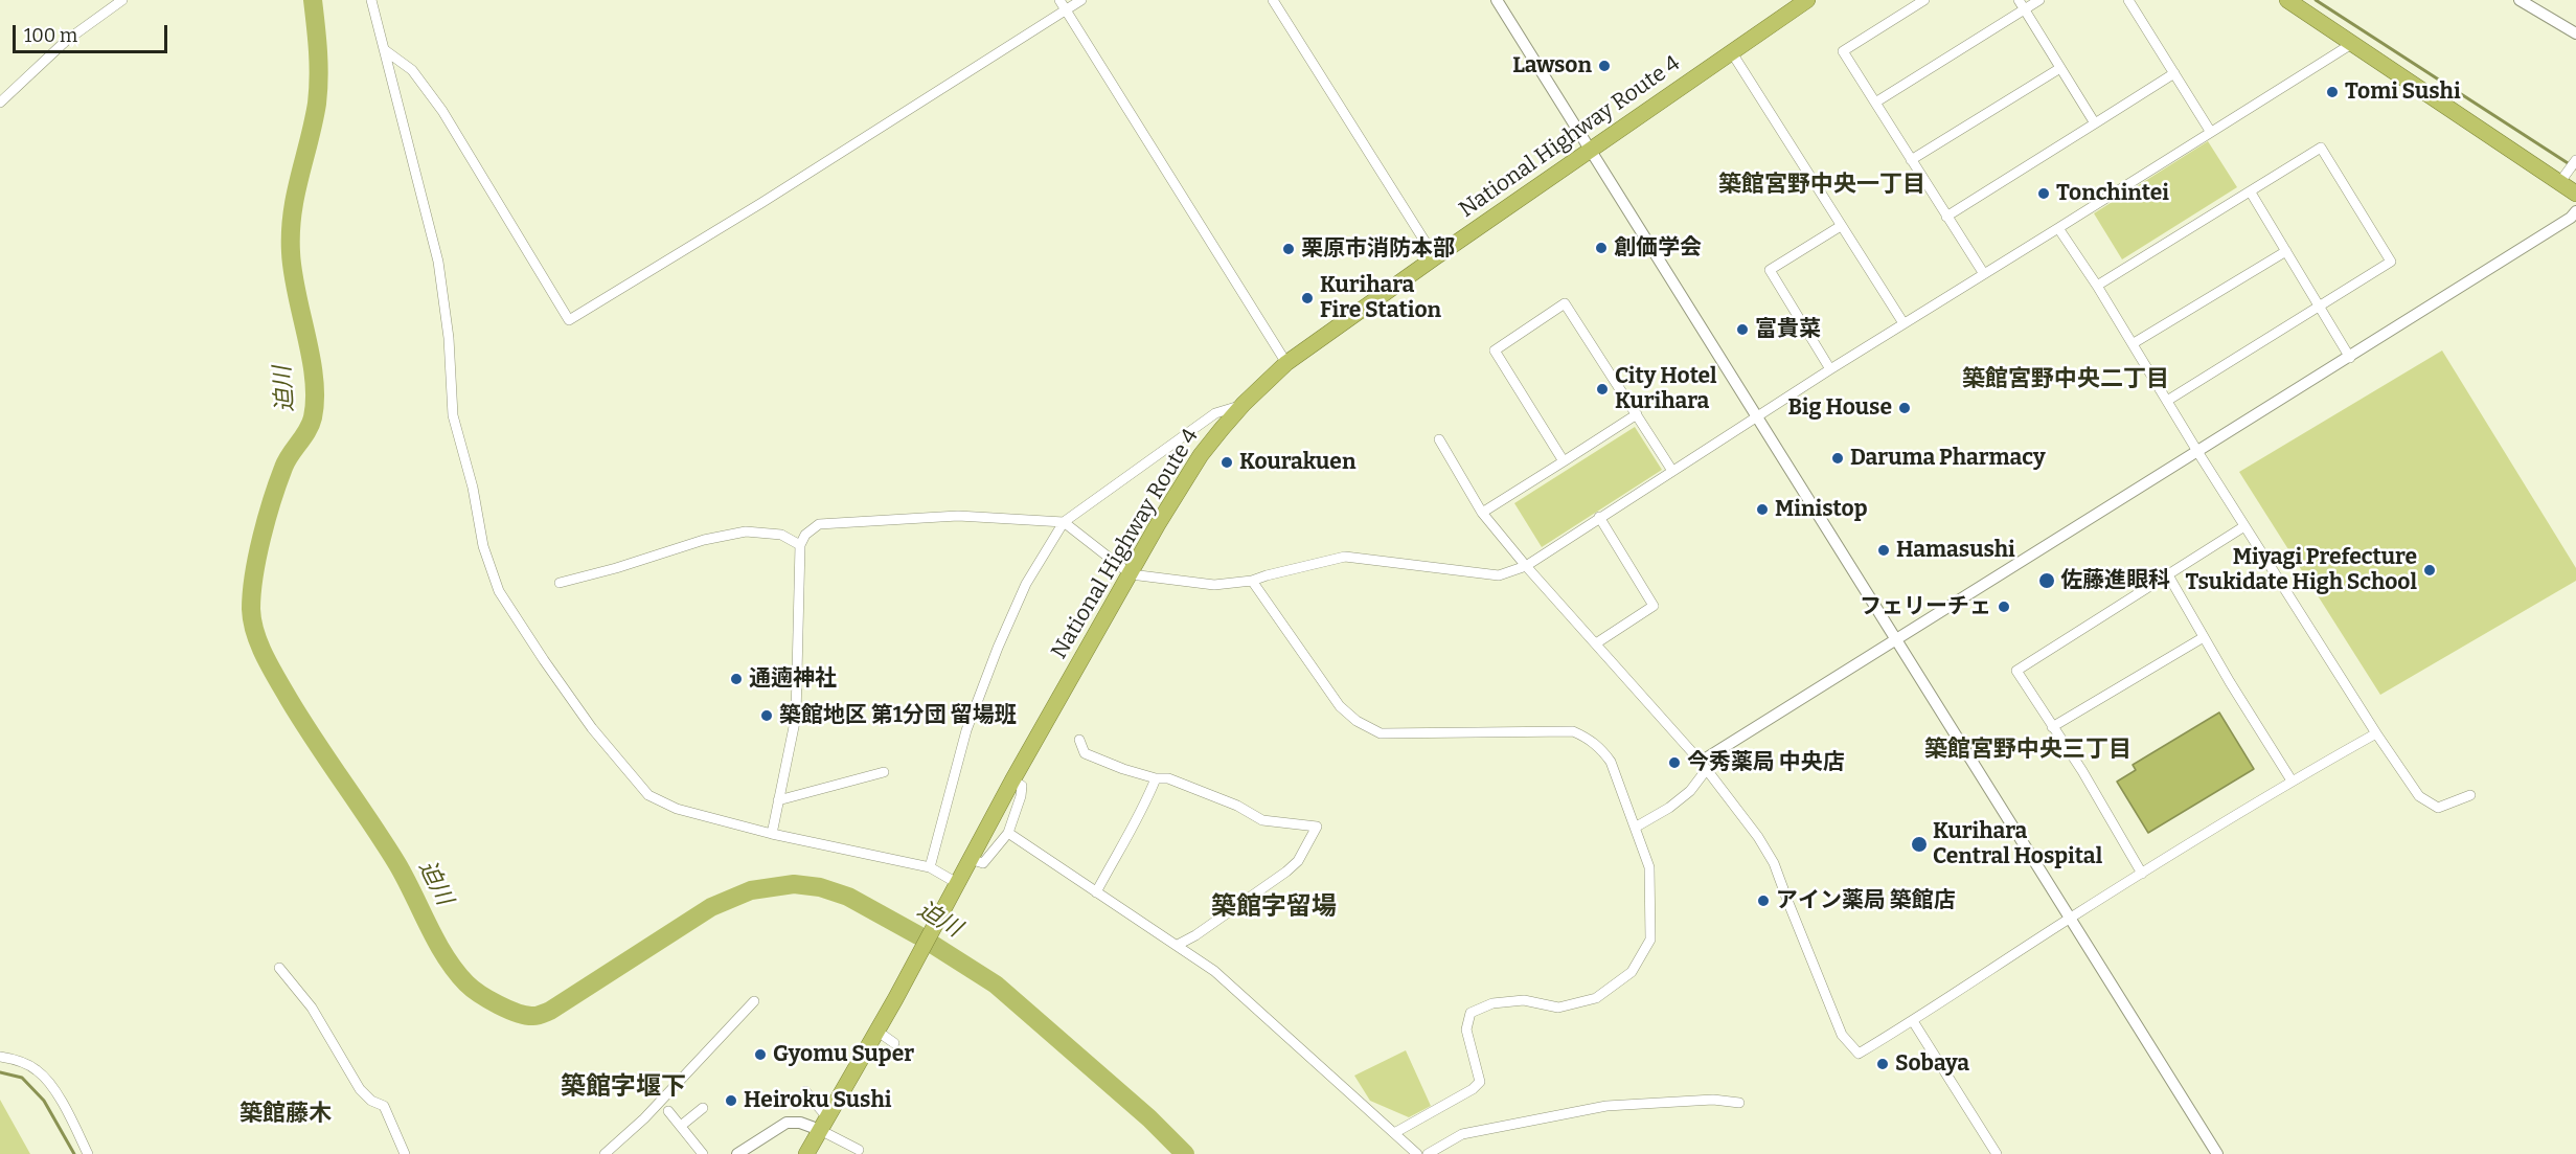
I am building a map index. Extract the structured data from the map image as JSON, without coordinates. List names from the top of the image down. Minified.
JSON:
{"streets":{"highway":["National Highway Route 4"]},"districts":["築館宮野中央一丁目","築館宮野中央二丁目","築館宮野中央三丁目","築館字留場","築館字堰下","築館藤木"],"water":["迫川"],"places":["Lawson","Tomi Sushi","Tonchintei","創価学会","栗原市消防本部","Kurihara Fire Station","富貴菜","City Hotel Kurihara","Big House","Daruma Pharmacy","Kourakuen","Ministop","Hamasushi","Miyagi Prefecture Tsukidate High School","佐藤進眼科","フェリーチェ","通遖神社","築館地区 第1分団 留場班","今秀薬局 中央店","Kurihara Central Hospital","アイン薬局 築館店","Gyomu Super","Sobaya","Heiroku Sushi"],"scale_bar":"100 m"}
